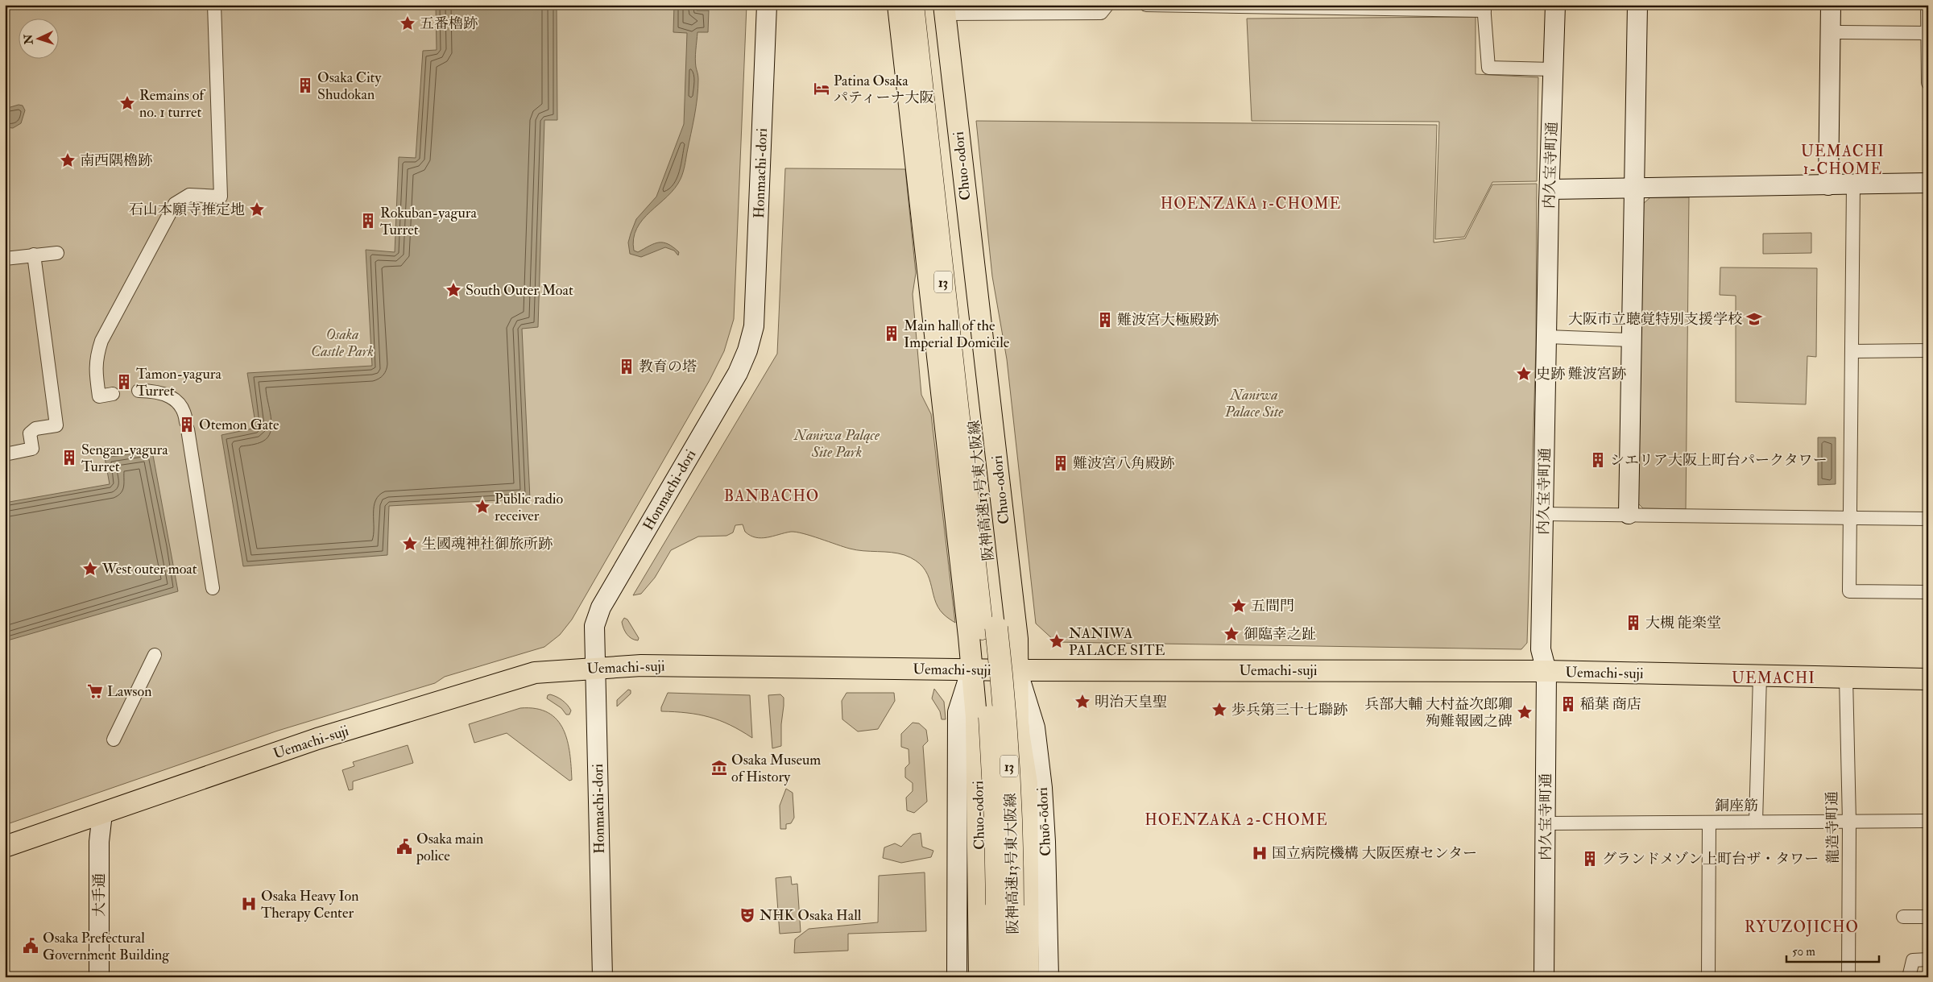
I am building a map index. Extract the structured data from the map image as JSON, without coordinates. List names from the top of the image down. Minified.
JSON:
{"streets":{"highway":["13","阪神高速13号東大阪線"],"main road":["Chuo-odori","Uemachi-suji"],"street":["内久宝寺町通","Honmachi-dori","銅座筋","Chuō-ōdori","龍造寺町通","大手通"]},"crossings":[["内久宝寺町通","Uemachi-suji"],["内久宝寺町通","銅座筋"],["Chuo-odori","阪神高速13号東大阪線"],["Chuo-odori","Uemachi-suji"],["Chuo-odori","Chuō-ōdori"],["Honmachi-dori","Uemachi-suji"],["Uemachi-suji","Chuō-ōdori"],["Uemachi-suji","龍造寺町通"],["Uemachi-suji","大手通"],["銅座筋","龍造寺町通"]],"districts":["UEMACHI 1-CHOME","HOENZAKA 1-CHOME","BANBACHO","UEMACHI","HOENZAKA 2-CHOME","RYUZOJICHO"],"parks":["Osaka Castle Park","Naniwa Palace Site","Naniwa Palące Site Park"],"places":{"place":["五番櫓跡","Remains of no. 1 turret","南西隅櫓跡","石山本願寺推定地","South Outer Moat","史跡 難波宮跡","Public radio receiver","生國魂神社御旅所跡","West outer moat","五間門","御臨幸之趾","NANIWA PALACE SITE","明治天皇聖","歩兵第三十七聯跡","兵部大輔 大村益次郎卿 殉難報國之碑"],"building":["Osaka City Shudokan","Rokuban-yagura Turret","難波宮大極殿跡","Main hall of the Imperial Domicile","教育の塔","Tamon-yagura Turret","Otemon Gate","Sengan-yagura Turret","シエリア大阪上町台パークタワー","難波宮八角殿跡","大槻 能楽堂","稲葉 商店","グランドメゾン上町台ザ・タワー"],"hotel":["Patina Osaka パティーナ大阪"],"school or university":["大阪市立聴覚特別支援学校"],"supermarket":["Lawson"],"museum":["Osaka Museum of History"],"public building":["Osaka main police","Osaka Prefectural Government Building"],"hospital":["国立病院機構 大阪医療センター","Osaka Heavy Ion Therapy Center"],"theatre":["NHK Osaka Hall"]},"scale_bar":"50 m","north":"left"}
